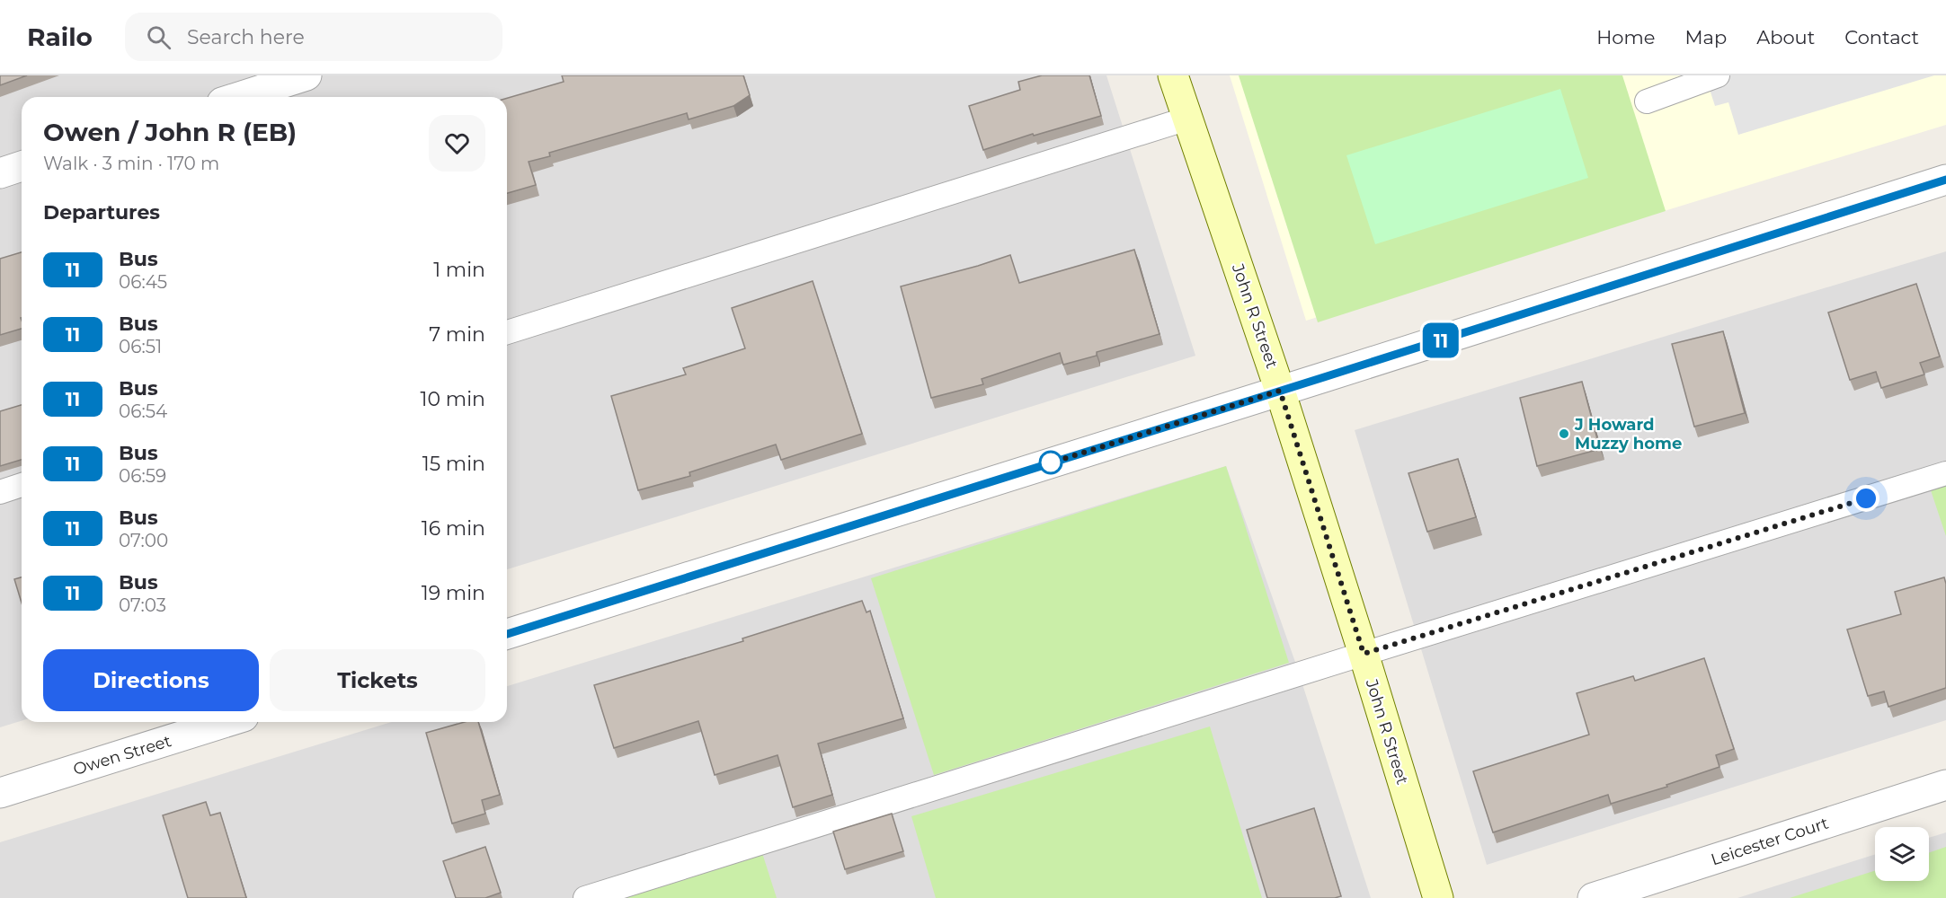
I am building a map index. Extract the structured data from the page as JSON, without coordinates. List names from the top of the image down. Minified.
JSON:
{"streets":{"street":["John R Street","Owen Street","Leicester Court"]},"places":["J Howard Muzzy home"],"lines":["bus line 11"],"page":{"header":"Railo","search":"Search here","nav":["Home","Map","About","Contact"],"on_map":"11","heading":[["Owen / John R (EB)","Walk · 3 min · 170 m"],"Departures"],"list":[{"mark":"11","name":"Bus","note":"06:45","value":"1 min"},{"mark":"11","name":"Bus","note":"06:51","value":"7 min"},{"mark":"11","name":"Bus","note":"06:54","value":"10 min"},{"mark":"11","name":"Bus","note":"06:59","value":"15 min"},{"mark":"11","name":"Bus","note":"07:00","value":"16 min"},{"mark":"11","name":"Bus","note":"07:03","value":"19 min"}],"buttons":["Directions","Tickets"]}}
